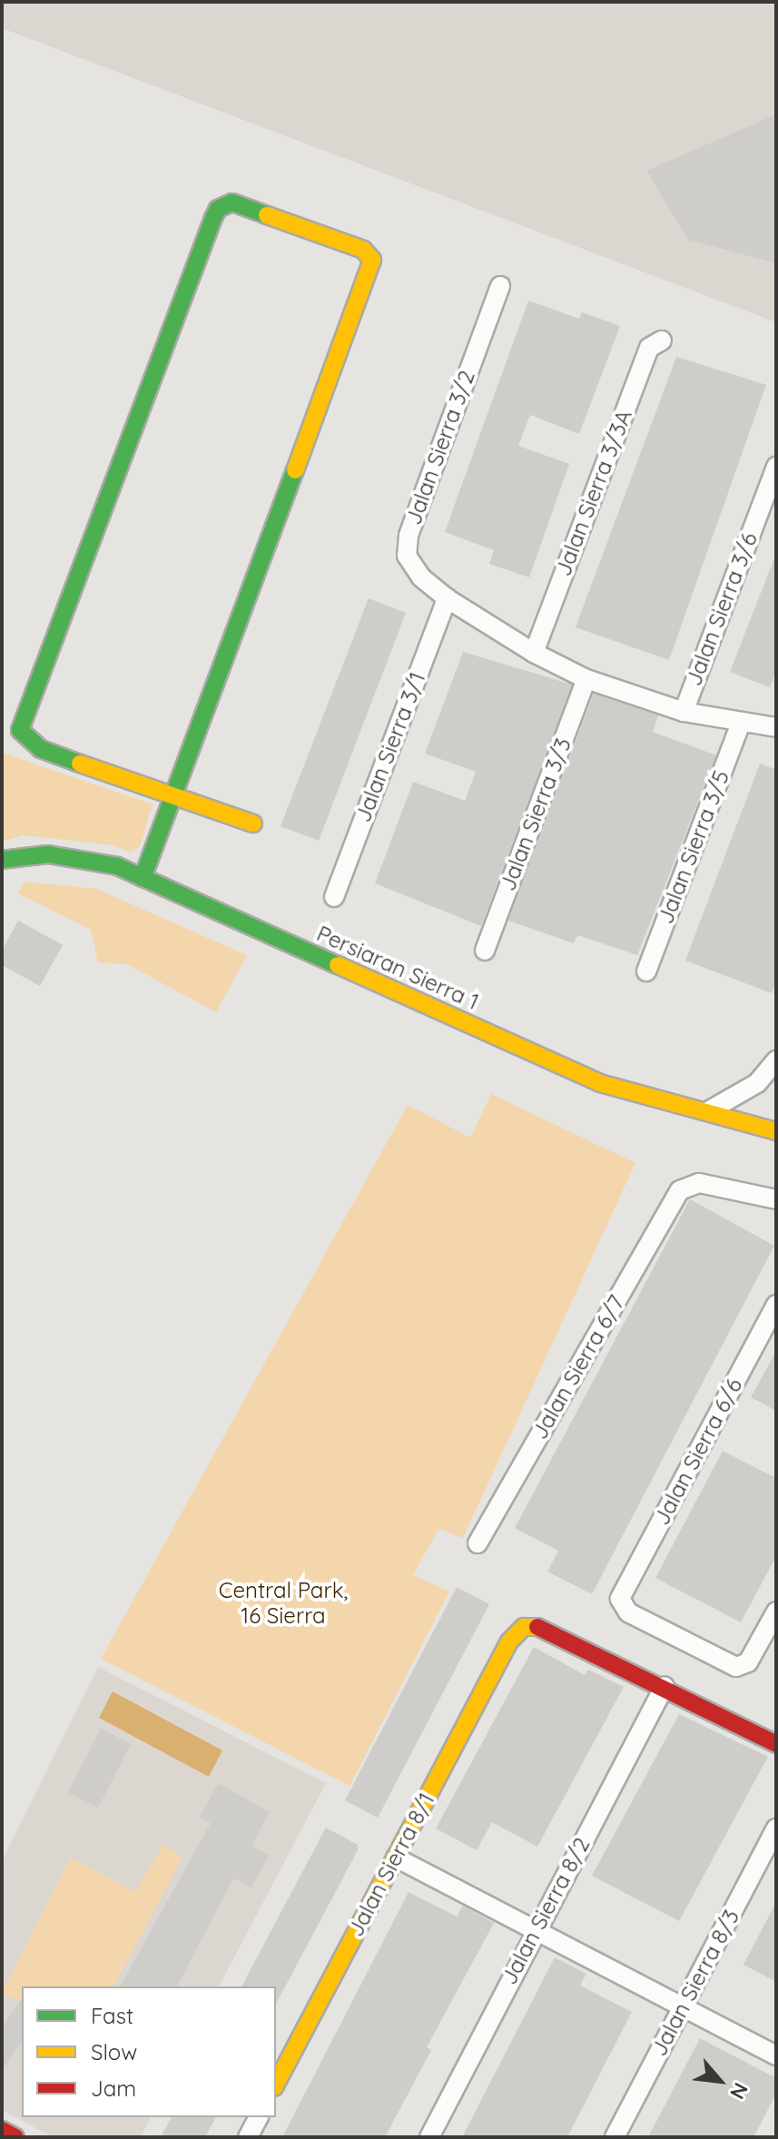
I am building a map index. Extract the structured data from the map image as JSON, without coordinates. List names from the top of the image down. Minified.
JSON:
{"streets":{"street":["Jalan Sierra 3/2","Jalan Sierra 3/3A","Jalan Sierra 3/6","Jalan Sierra 3/1","Jalan Sierra 3/3","Jalan Sierra 3/5","Persiaran Sierra 1","Jalan Sierra 6/7","Jalan Sierra 6/6","Jalan Sierra 8/1","Jalan Sierra 8/2","Jalan Sierra 8/3"]},"crossings":[["Jalan Sierra 3/2","Jalan Sierra 3/3A"],["Jalan Sierra 3/2","Jalan Sierra 3/6"],["Jalan Sierra 3/2","Jalan Sierra 3/1"],["Jalan Sierra 3/2","Jalan Sierra 3/3"],["Jalan Sierra 3/2","Jalan Sierra 3/5"],["Jalan Sierra 8/1","Jalan Sierra 8/2"]],"parks":["Central Park, 16 Sierra"],"legend":["Fast","Slow","Jam"],"north":"bottom right"}
